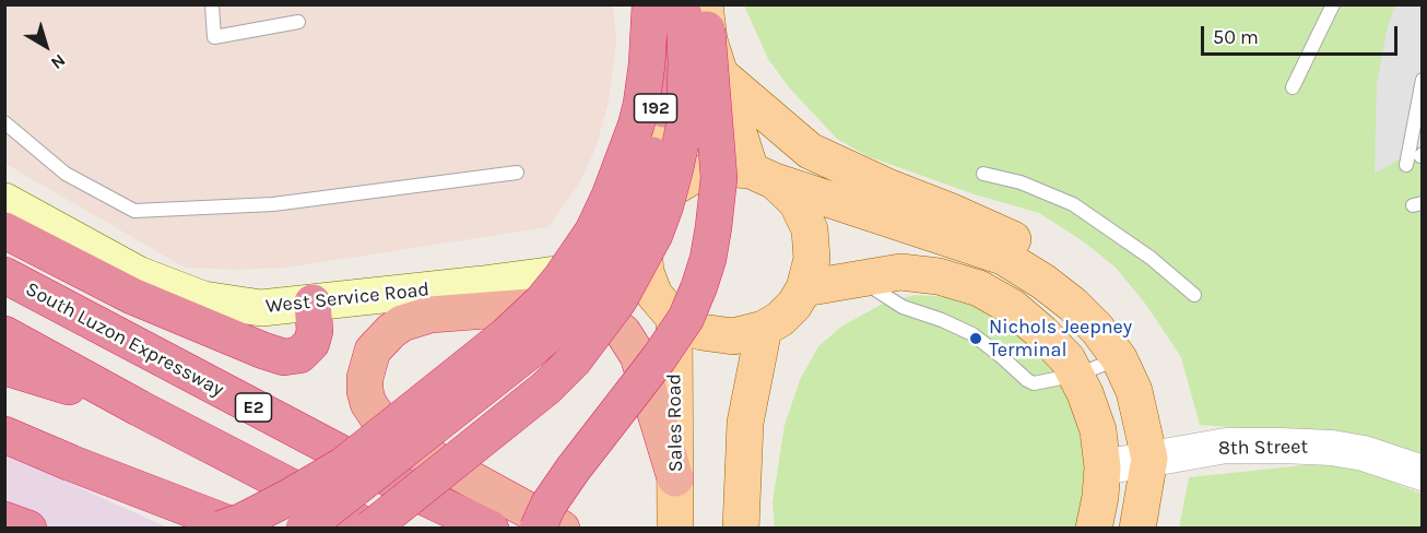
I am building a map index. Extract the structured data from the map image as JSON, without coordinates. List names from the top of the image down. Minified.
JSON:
{"streets":{"highway":["South Luzon Expressway","E2"],"main road":["192","West Service Road","Sales Road"],"street":["8th Street"]},"crossings":[["192","Sales Road"]],"places":["Nichols Jeepney Terminal"],"scale_bar":"50 m","north":"bottom right"}
